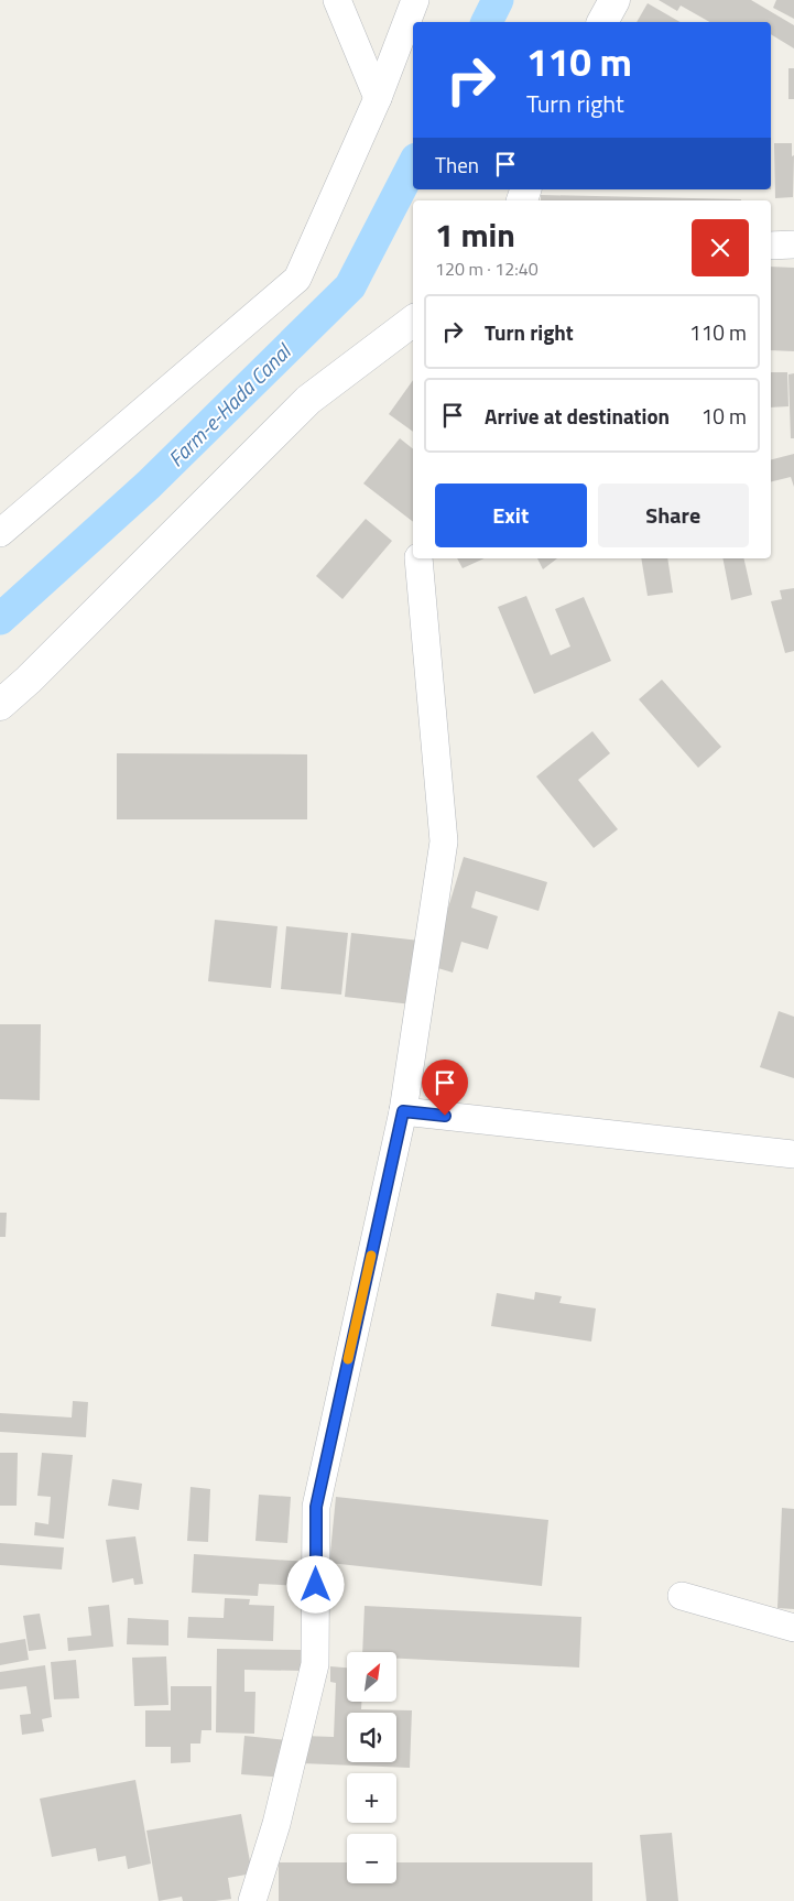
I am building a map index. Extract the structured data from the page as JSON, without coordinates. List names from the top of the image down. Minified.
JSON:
{"water":["Farm-e-Hada Canal"],"north":"top right","page":{"turn":["110 m","Turn right"],"then":"Then","heading":["1 min","120 m · 12:40"],"list":[{"name":"Turn right","value":"110 m"},{"name":"Arrive at destination","value":"10 m"}],"buttons":["Exit","Share"],"map_buttons":["+","−"]}}
